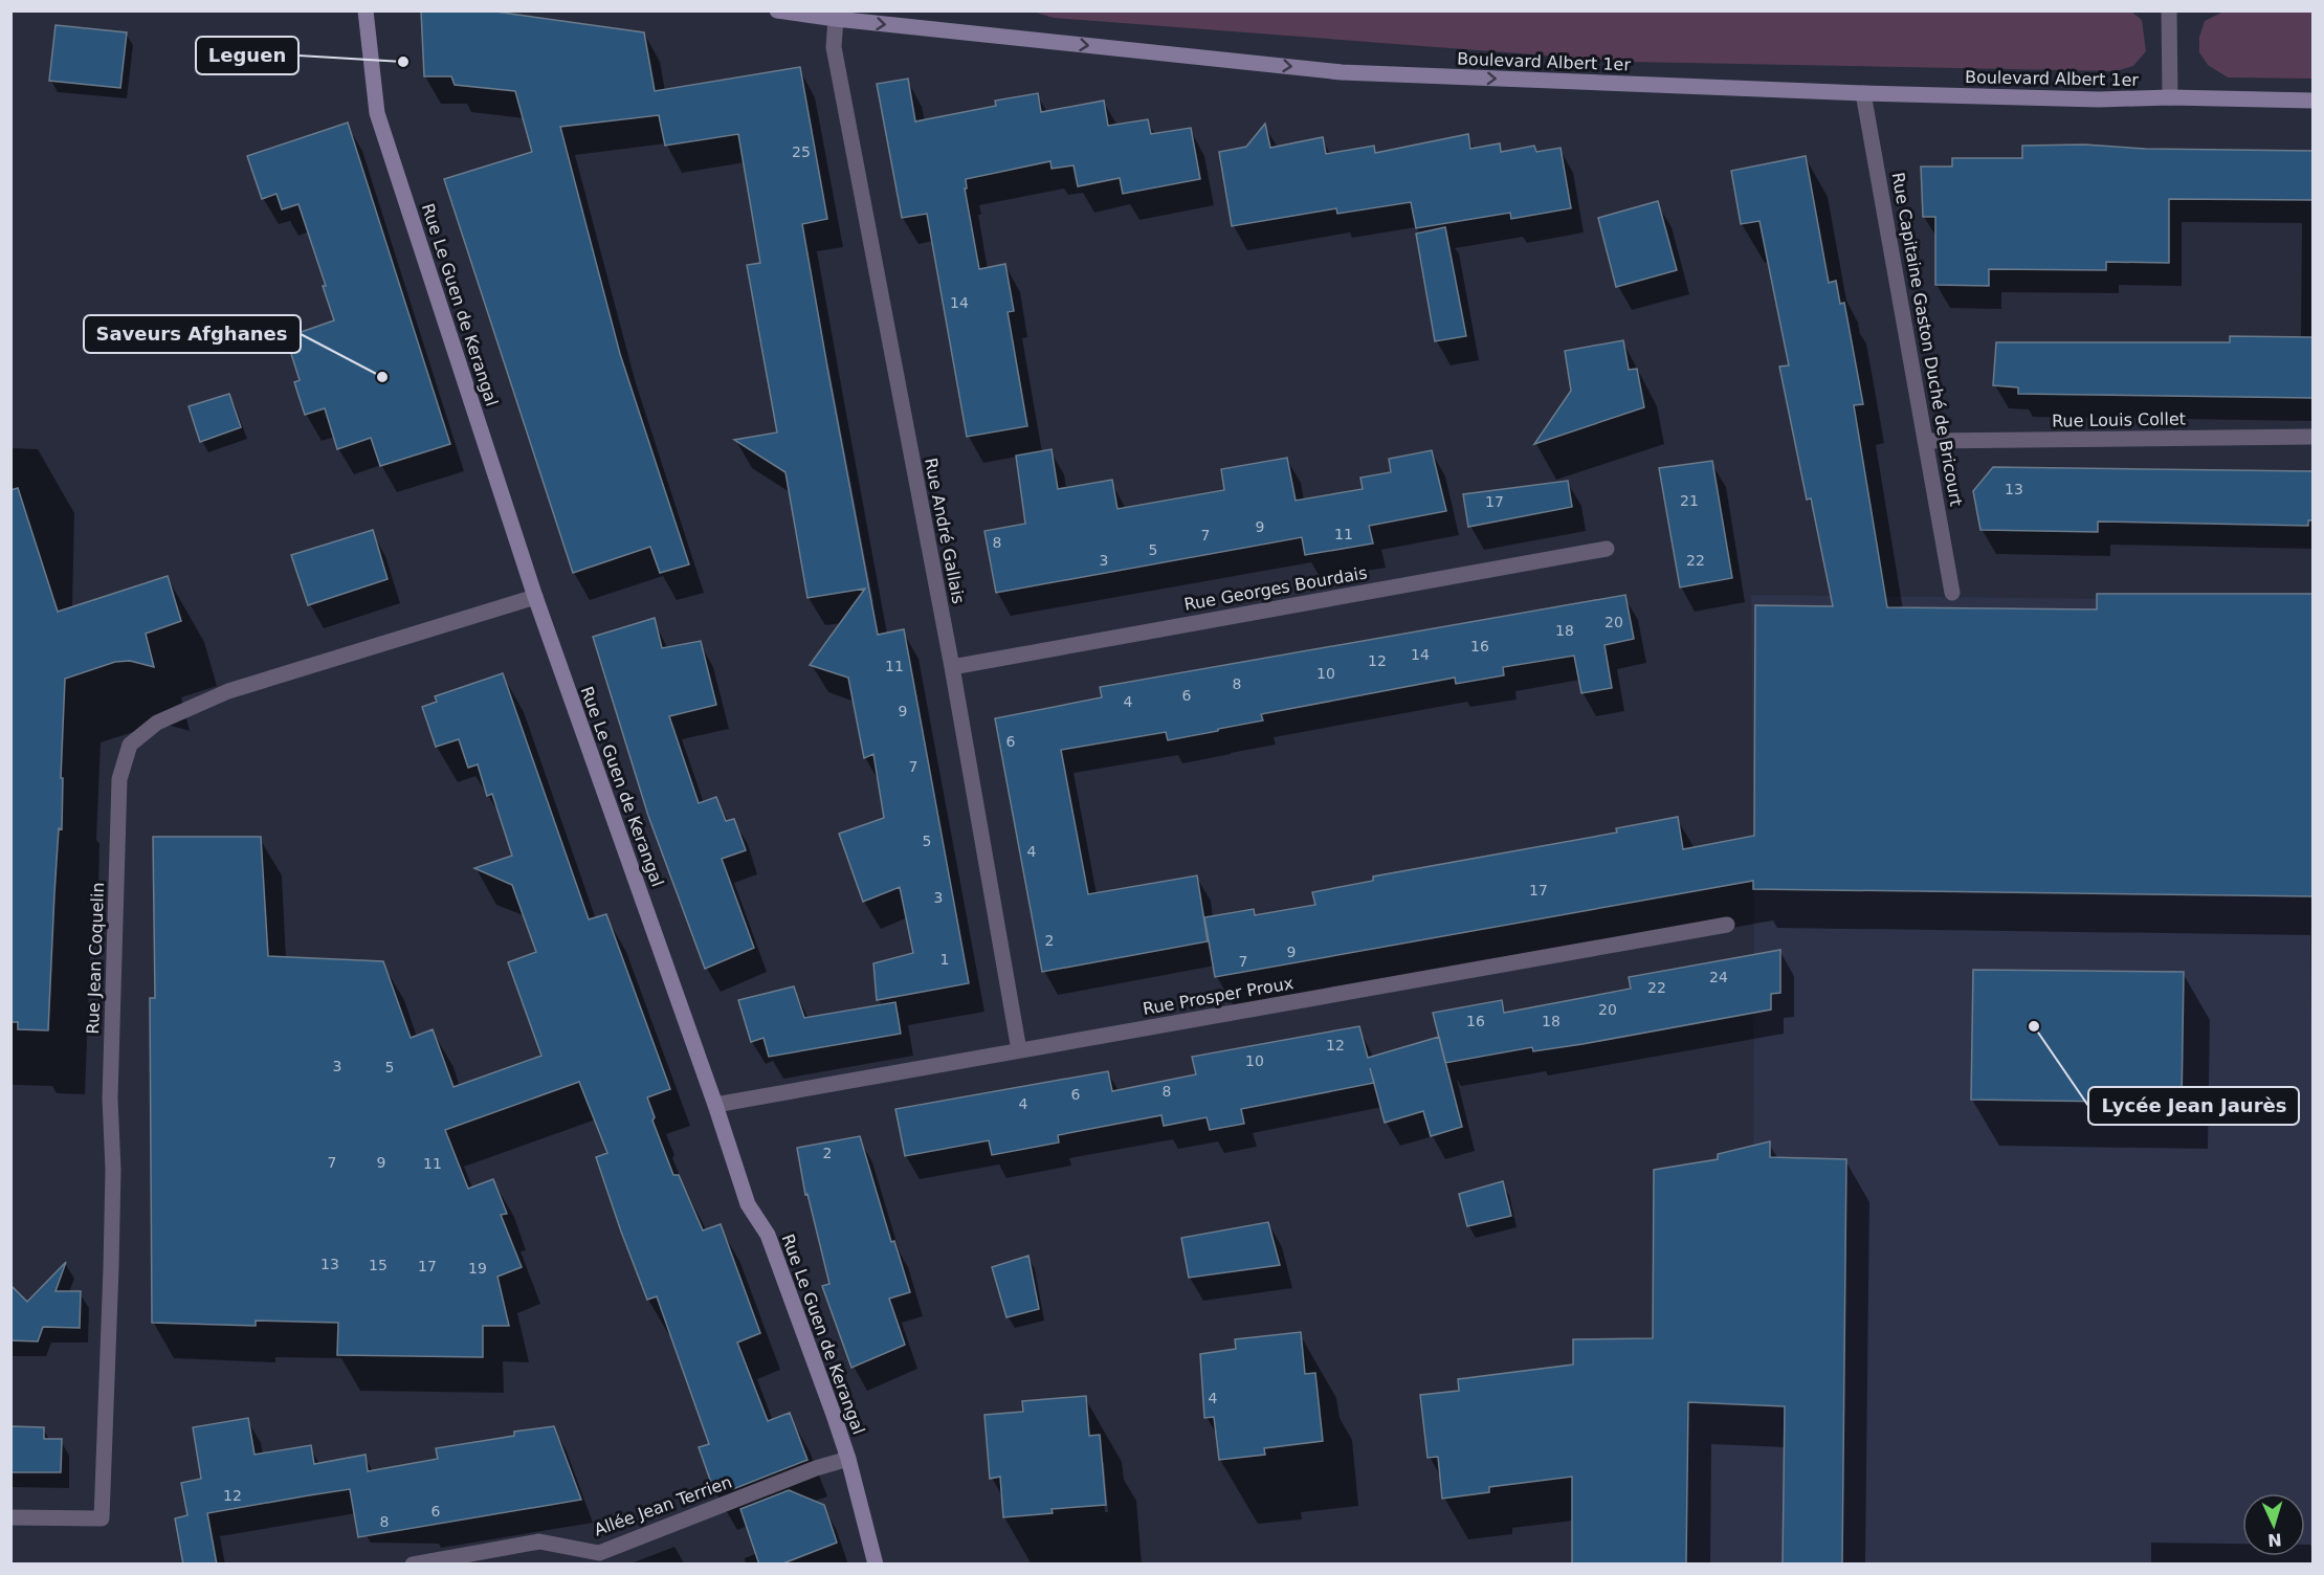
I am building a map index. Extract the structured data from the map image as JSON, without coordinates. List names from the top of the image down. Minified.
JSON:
{"streets":{"street":["Boulevard Albert 1er","Rue Le Guen de Kerangal","Rue Capitaine Gaston Duché de Bricourt","Rue Louis Collet","Rue André Gallais","Rue Georges Bourdais","Rue Jean Coquelin","Rue Prosper Proux","Allée Jean Terrien"]},"crossings":[["Boulevard Albert 1er","Rue Capitaine Gaston Duché de Bricourt"],["Boulevard Albert 1er","Rue André Gallais"],["Rue Le Guen de Kerangal","Rue Jean Coquelin"],["Rue Le Guen de Kerangal","Rue Prosper Proux"],["Rue Le Guen de Kerangal","Allée Jean Terrien"],["Rue Capitaine Gaston Duché de Bricourt","Rue Louis Collet"],["Rue André Gallais","Rue Georges Bourdais"],["Rue André Gallais","Rue Prosper Proux"]],"one_way":["Boulevard Albert 1er"],"places":["Leguen","Saveurs Afghanes","Lycée Jean Jaurès"],"house_numbers":["25","14","13","21","17","9","11","7","8","5","3","22","20","18","16","14","12","11","10","8","6","4","9","6","7","5","4","17","3","2","9","1","7","24","22","20","16","18","12","10","3","5","8","6","4","2","7","9","11","13","15","17","19","4","12","6","8"],"north":"bottom"}
